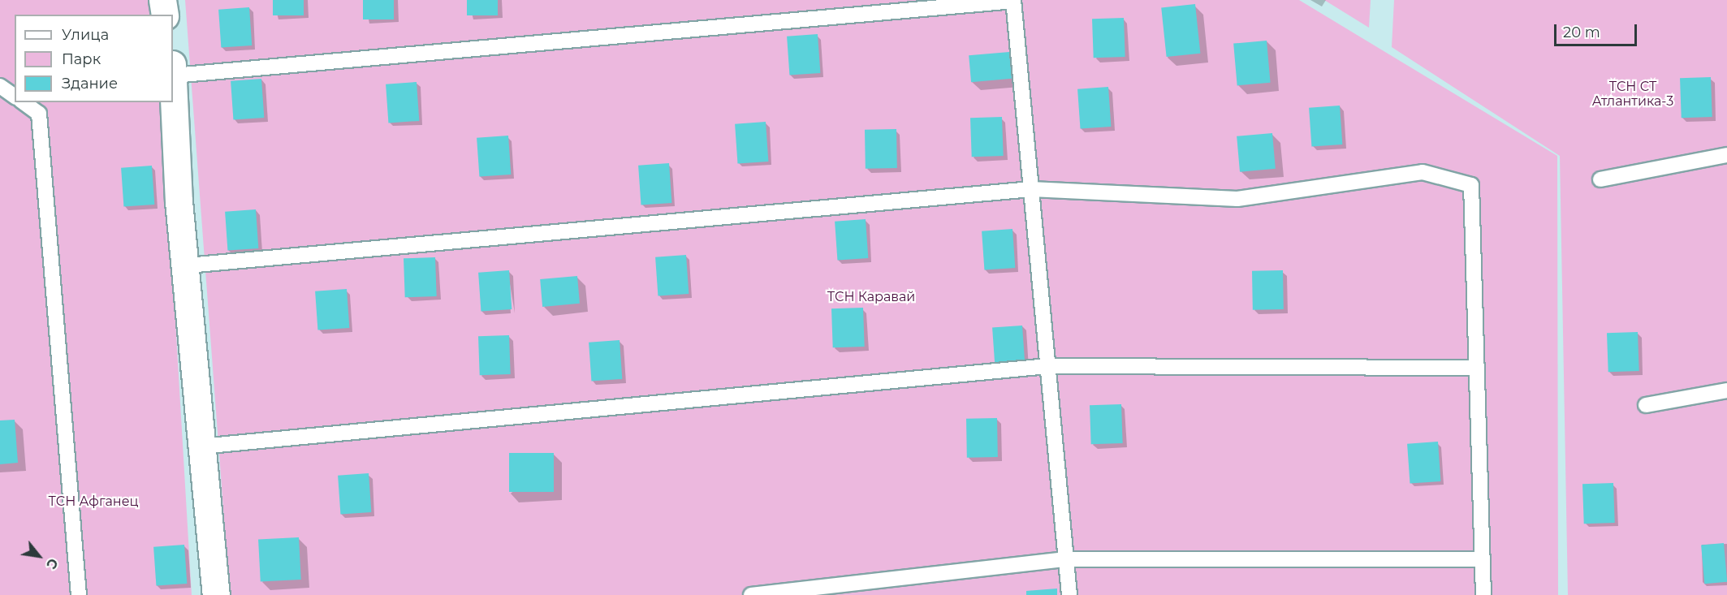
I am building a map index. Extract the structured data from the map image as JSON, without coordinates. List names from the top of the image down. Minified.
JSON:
{"parks":["ТСН СТ Атлантика-3","ТСН Каравай","ТСН Афганец"],"legend":["Улица","Парк","Здание"],"scale_bar":"20 m","north":"bottom right"}
